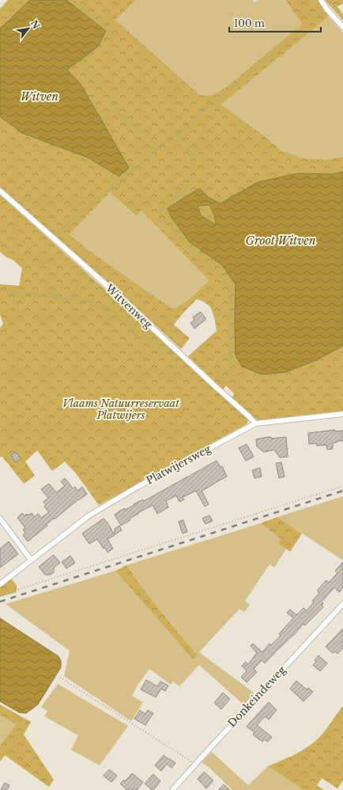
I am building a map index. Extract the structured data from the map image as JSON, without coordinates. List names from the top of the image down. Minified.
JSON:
{"streets":{"street":["Witvenweg","Platwijersweg","Donkeindeweg"]},"crossings":[["Witvenweg","Platwijersweg"]],"water":["Witven","Groot Witven"],"parks":["Vlaams Natuurreservaat Platwijers"],"scale_bar":"100 m","north":"top right"}
